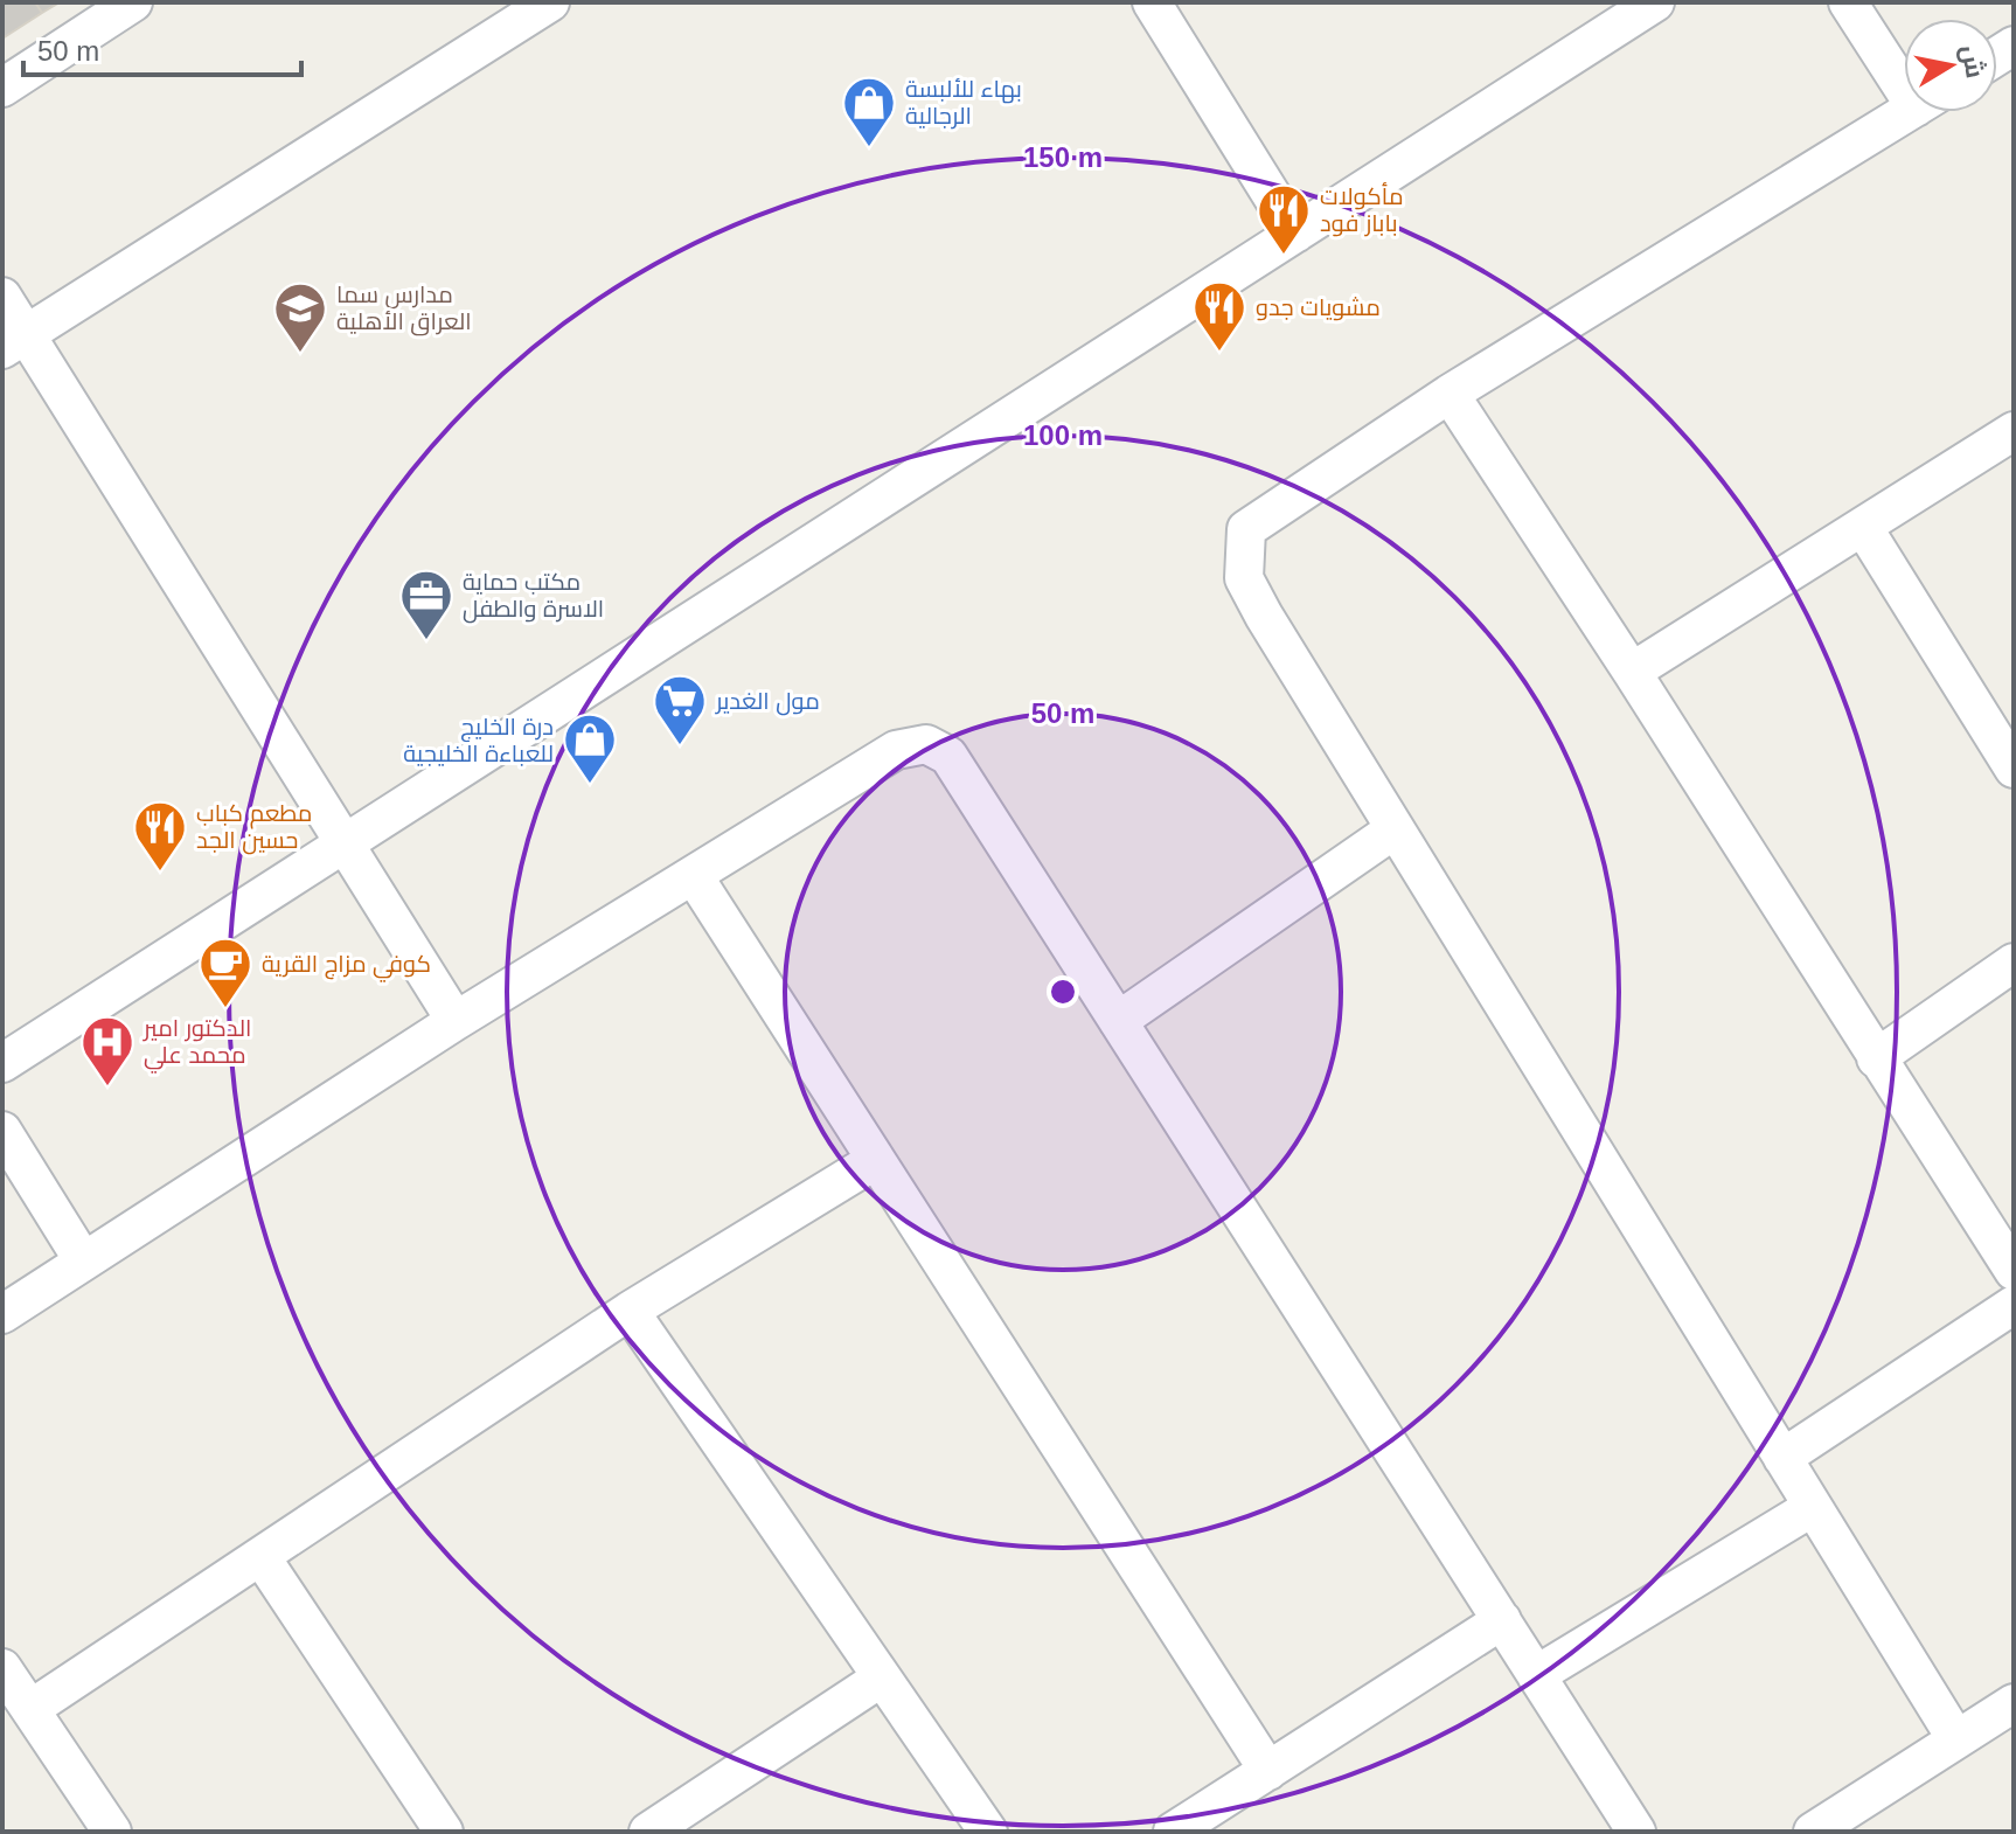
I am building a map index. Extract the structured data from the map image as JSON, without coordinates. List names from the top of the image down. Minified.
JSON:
{"places":{"shop":["بهاء للألبسة الرجالية","درة الخليج للعباءة الخليجية"],"restaurant":["مأكولات باباز فود","مشويات جدو","مطعم كباب حسين الجد"],"school or university":["مدارس سما العراق الأهلية"],"office":["مكتب حماية الاسرة والطفل"],"supermarket":["مول الغدير"],"cafe":["كوفي مزاج القرية"],"hospital":["الدكتور امير محمد علي"]},"scale_bar":"50 m","north":"right","rings":["150 m","100 m","50 m"]}
